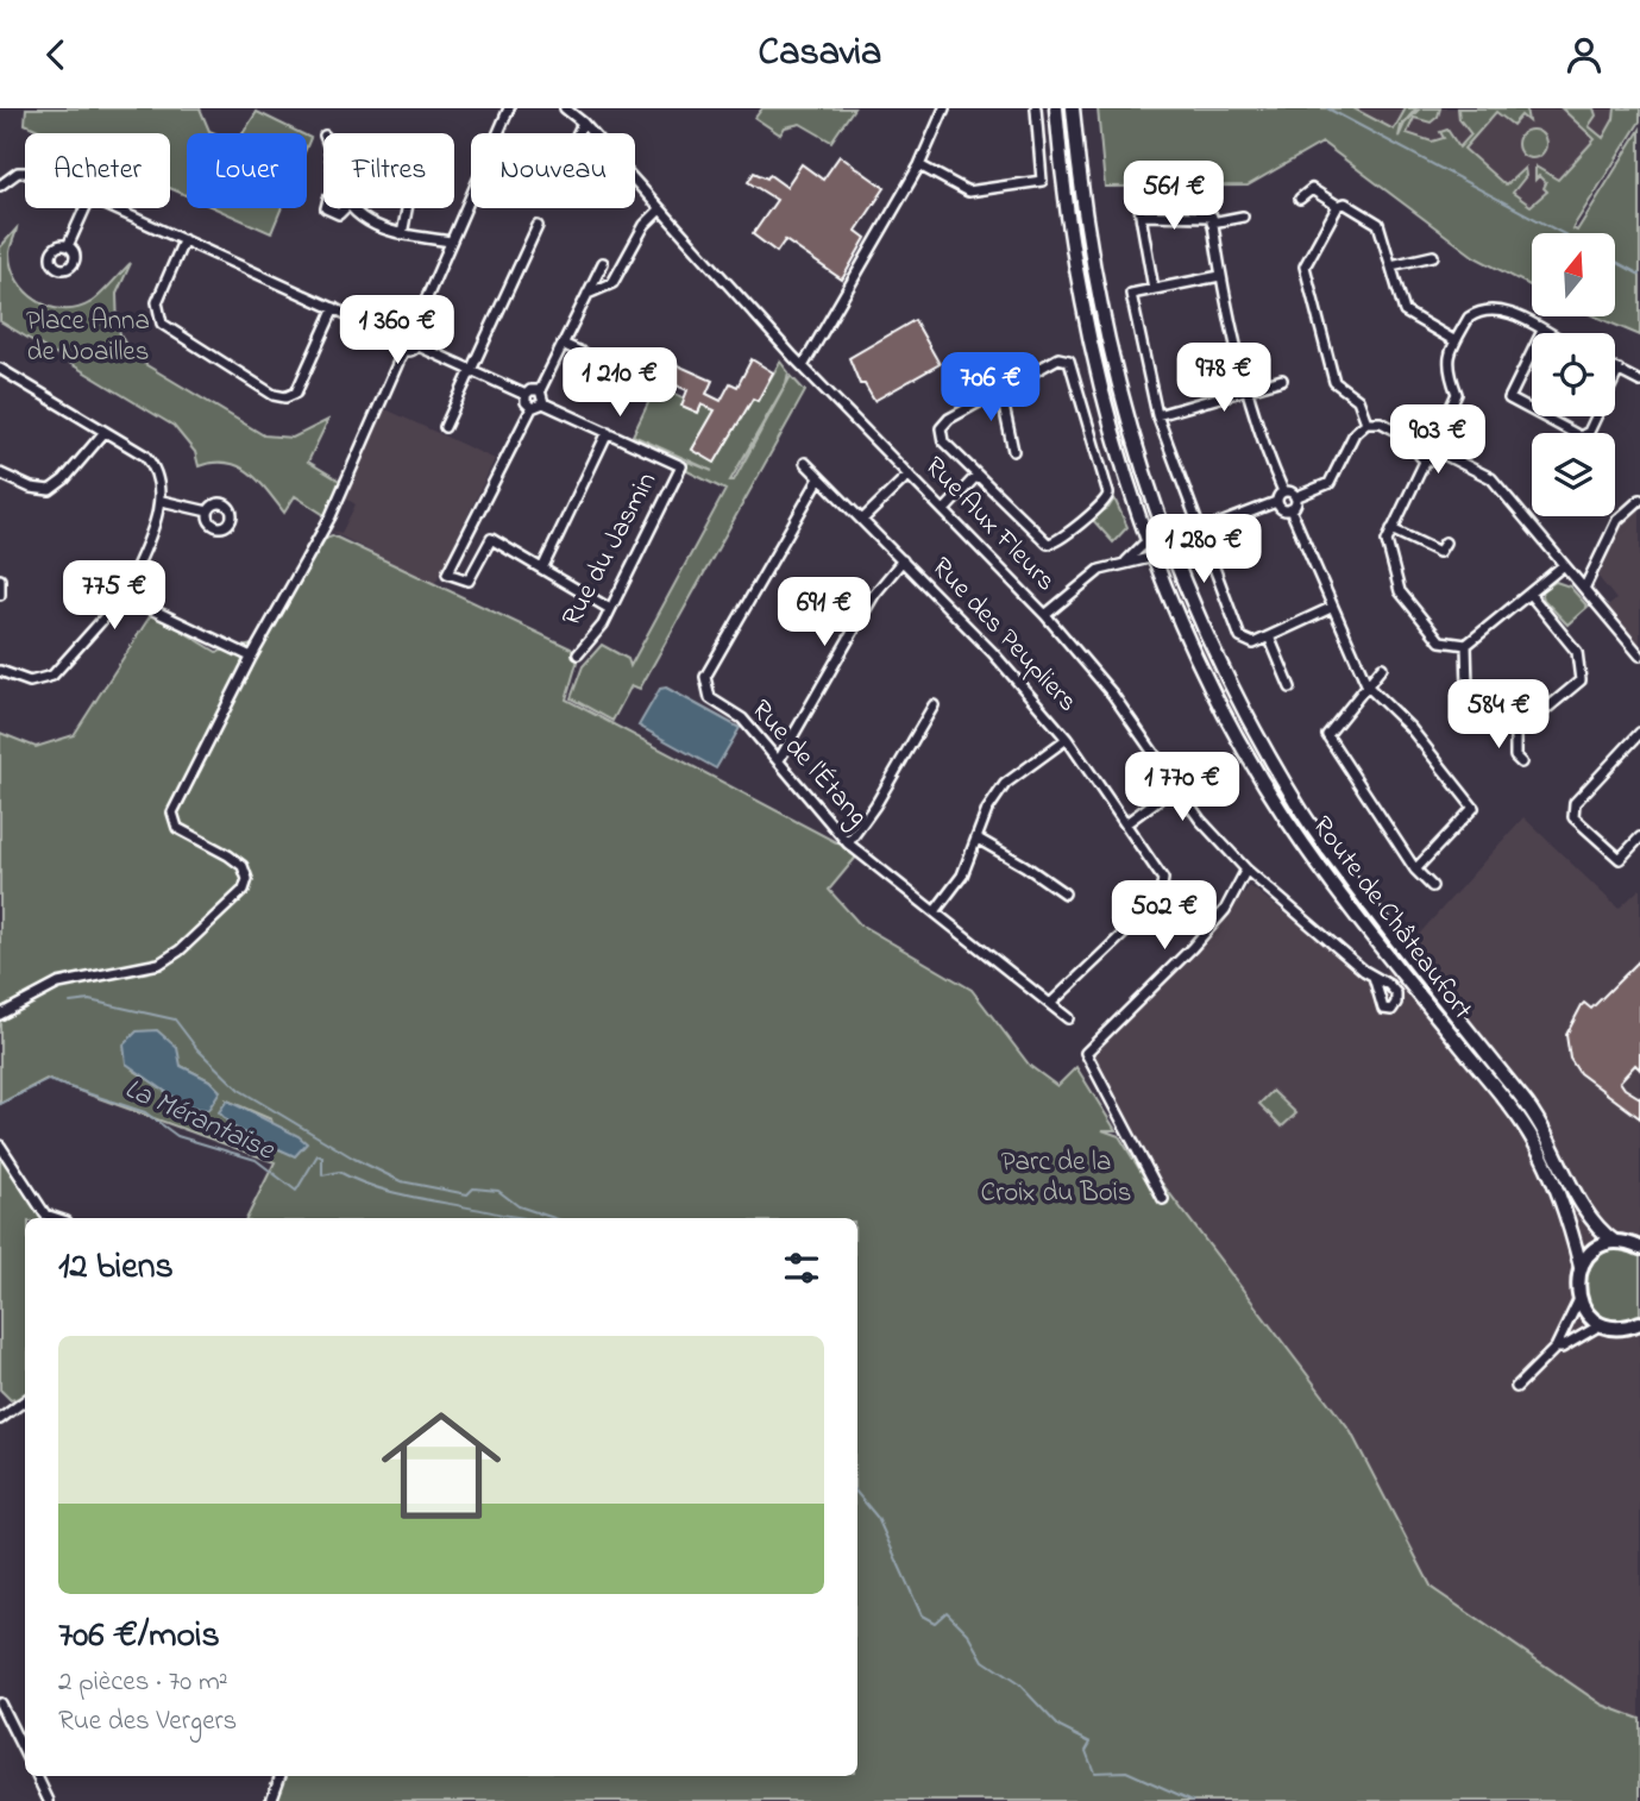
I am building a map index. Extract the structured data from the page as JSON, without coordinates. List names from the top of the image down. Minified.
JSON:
{"streets":{"main road":["Route de Châteaufort"],"street":["Rue Aux Fleurs","Rue du Jasmin","Rue des Peupliers","Rue de l'Étang"]},"crossings":[["Rue des Peupliers","Rue de l'Étang"]],"water":["La Mérantaise"],"parks":["Place Anna de Noailles","Parc de la Croix du Bois"],"north":"top","page":{"header":"Casavia","chip":["Acheter","Louer","Filtres","Nouveau"],"price":["561 €","1 360 €","978 €","1 210 €","706 €","903 €","1 280 €","775 €","691 €","584 €","1 770 €","502 €"],"heading":"12 biens","list":[{"name":"706 €/mois","note":"2 pièces · 70 m² · Rue des Vergers"}]}}
